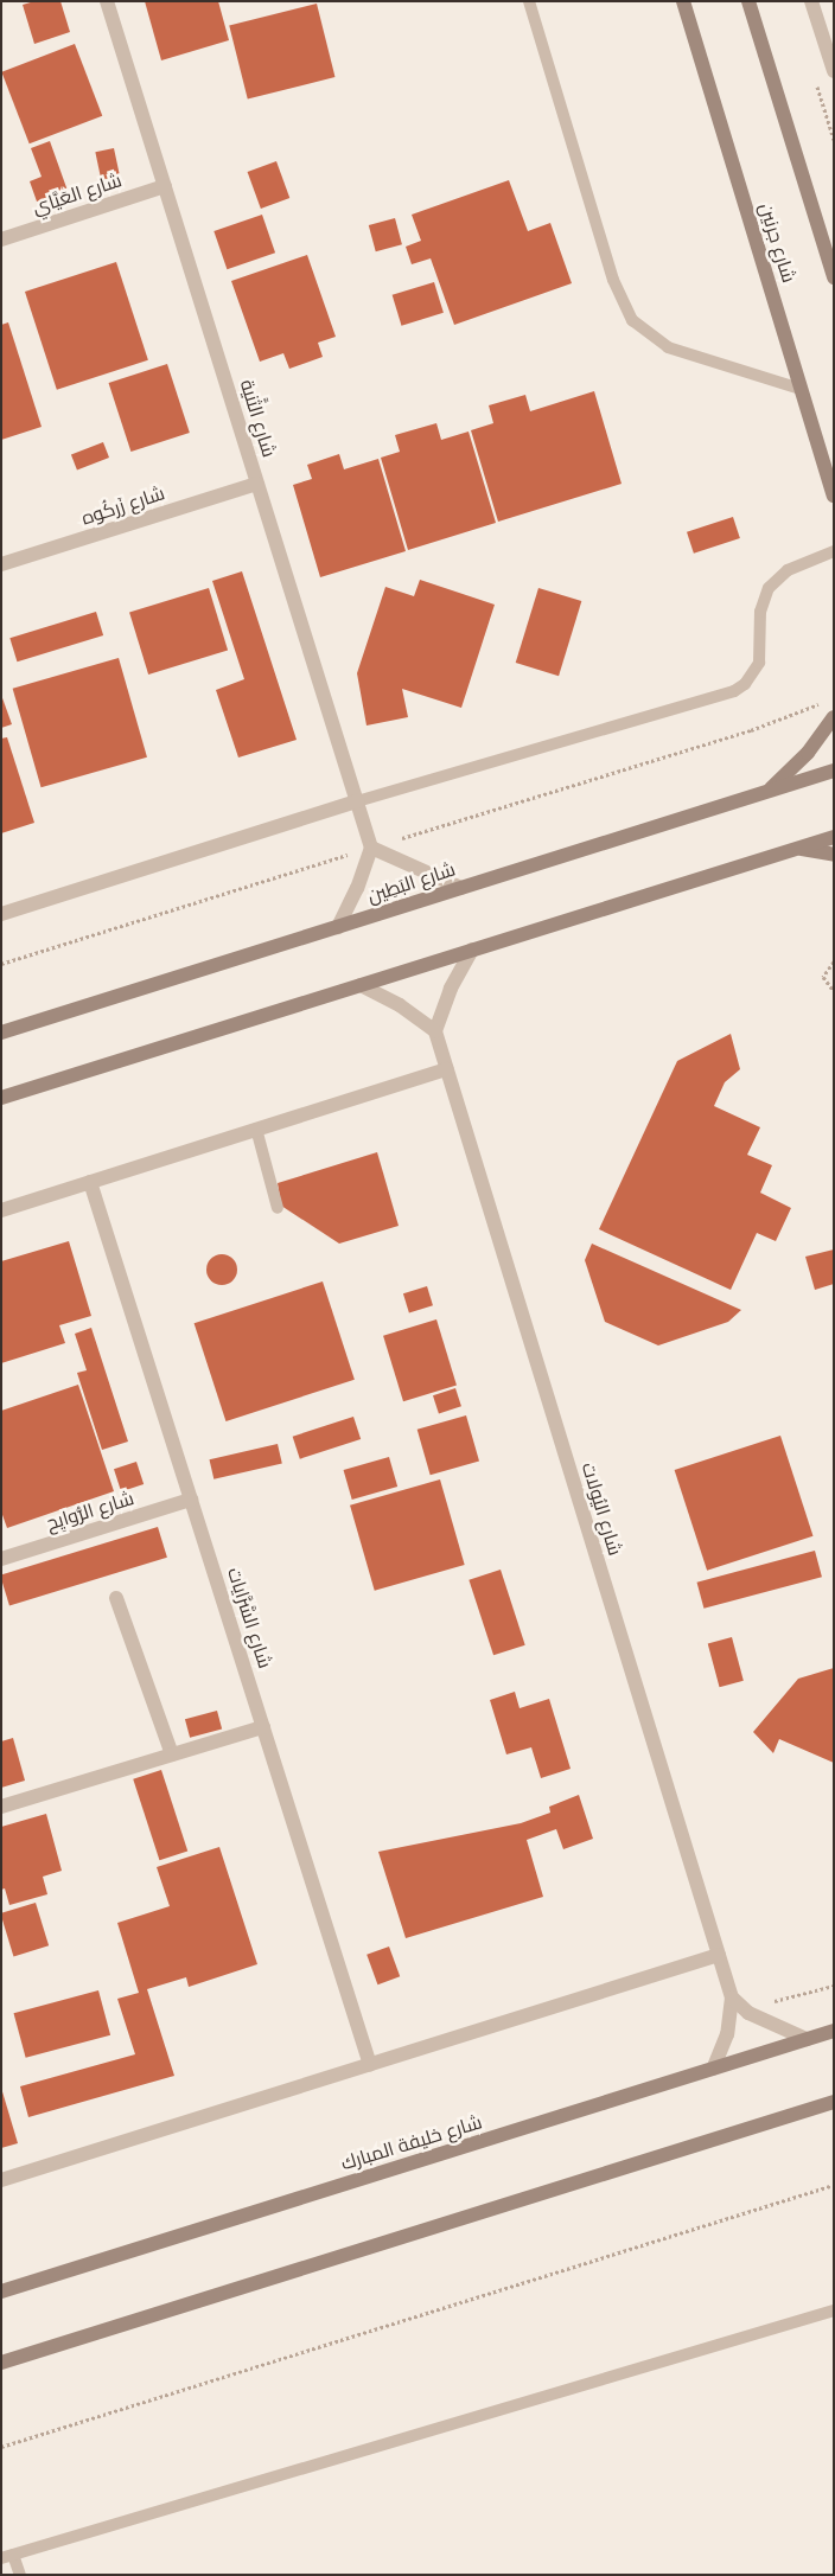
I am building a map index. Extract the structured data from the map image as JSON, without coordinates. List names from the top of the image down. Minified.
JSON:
{"streets":{"main road":["شارع جرنين","شارع البَطِين","شارع خليفة المبارك"],"street":["شارع العَيَّاي","شارع الثَّنية","شارع زَركُوه","شارع اليُولات","شارع الرُّوايِح","شارع السَّرَّايات"]},"crossings":[["شارع العَيَّاي","شارع الثَّنية"],["شارع الثَّنية","شارع زَركُوه"],["شارع اليُولات","شارع خليفة المبارك"],["شارع الرُّوايِح","شارع السَّرَّايات"]]}
